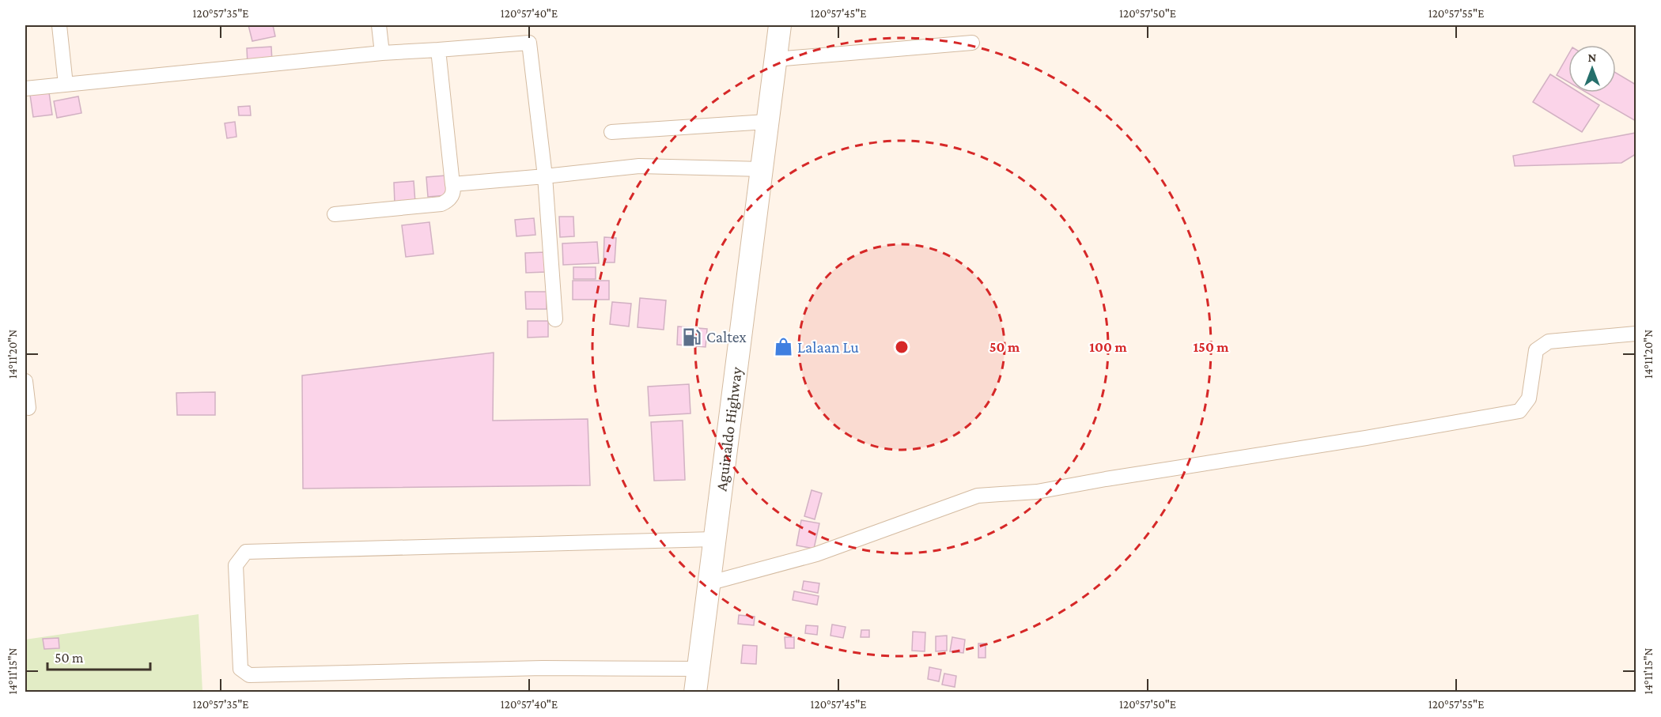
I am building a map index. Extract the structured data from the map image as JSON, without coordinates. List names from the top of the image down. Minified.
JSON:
{"streets":{"main road":["Aguinaldo Highway"]},"places":{"fuel station":["Caltex"],"shop":["Lalaan Lu"]},"scale_bar":"50 m","north":"top","coordinates":["120°57'35\"E","120°57'40\"E","120°57'45\"E","120°57'50\"E","120°57'55\"E","14°11'20\"N","14°11'15\"N"],"rings":["50 m","100 m","150 m"]}
